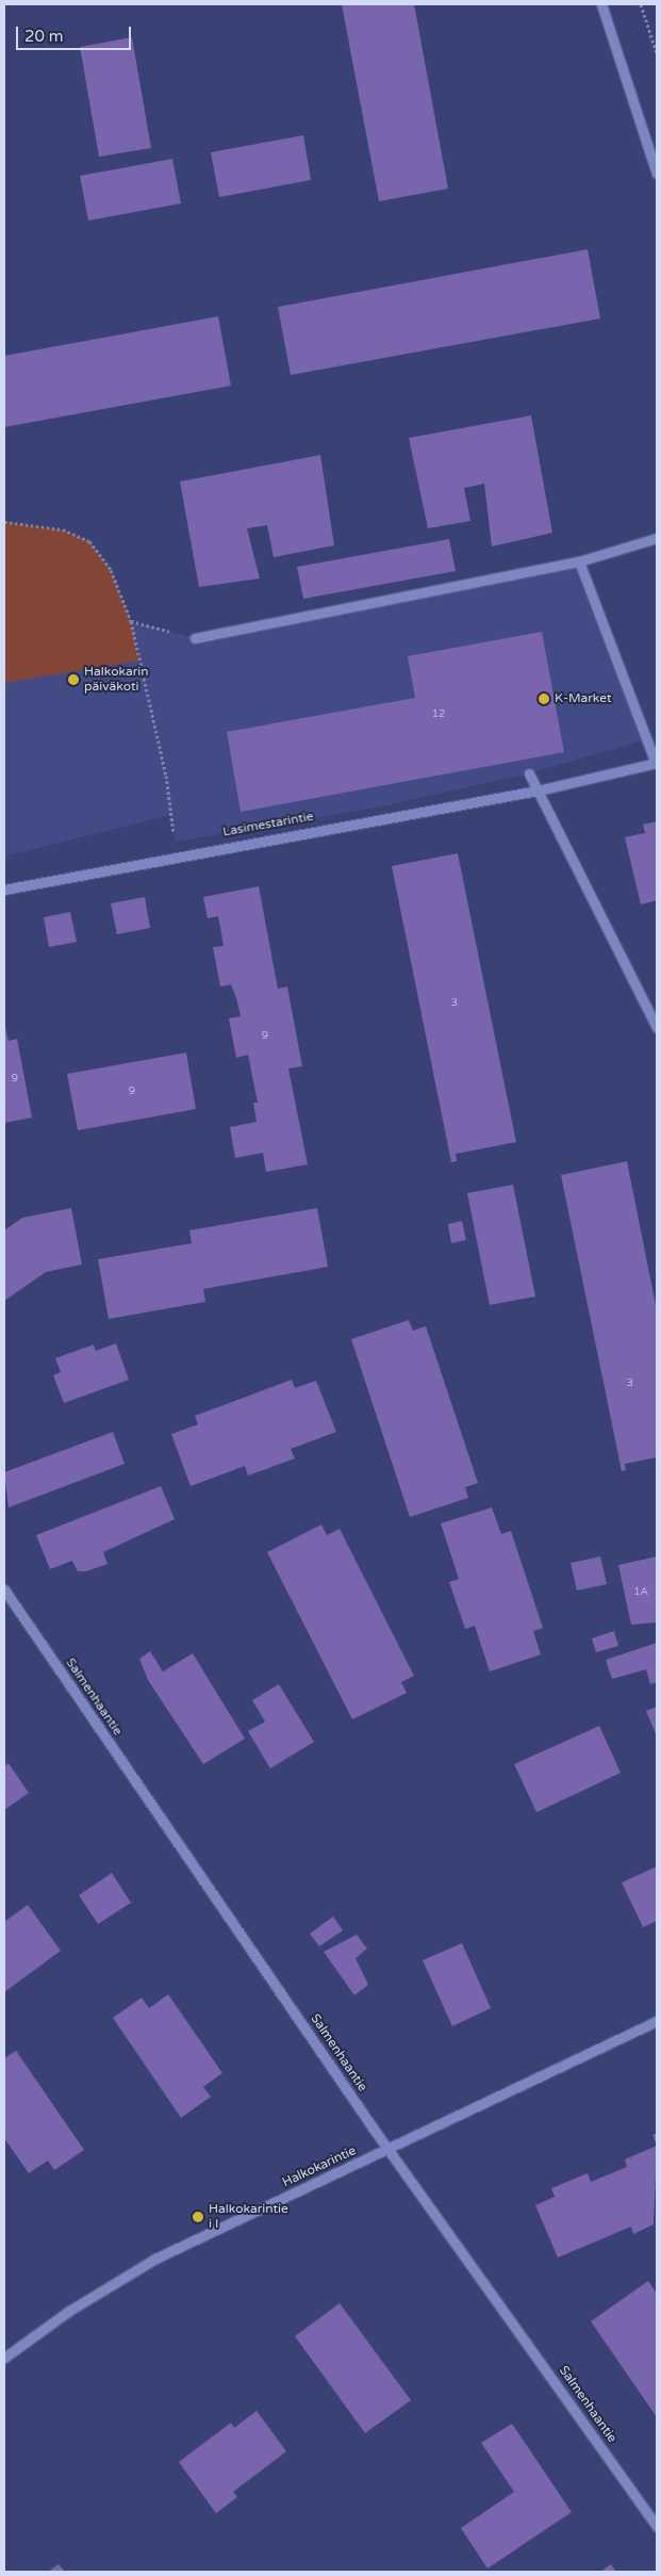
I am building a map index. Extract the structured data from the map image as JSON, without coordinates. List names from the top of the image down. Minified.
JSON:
{"streets":{"street":["Lasimestarintie","Salmenhaantie","Halkokarintie"]},"crossings":[["Salmenhaantie","Halkokarintie"]],"places":["Halkokarin päiväkoti","K-Market","Halkokarintie i I"],"house_numbers":["12","3","9","9","9","3","1A"],"scale_bar":"20 m"}
